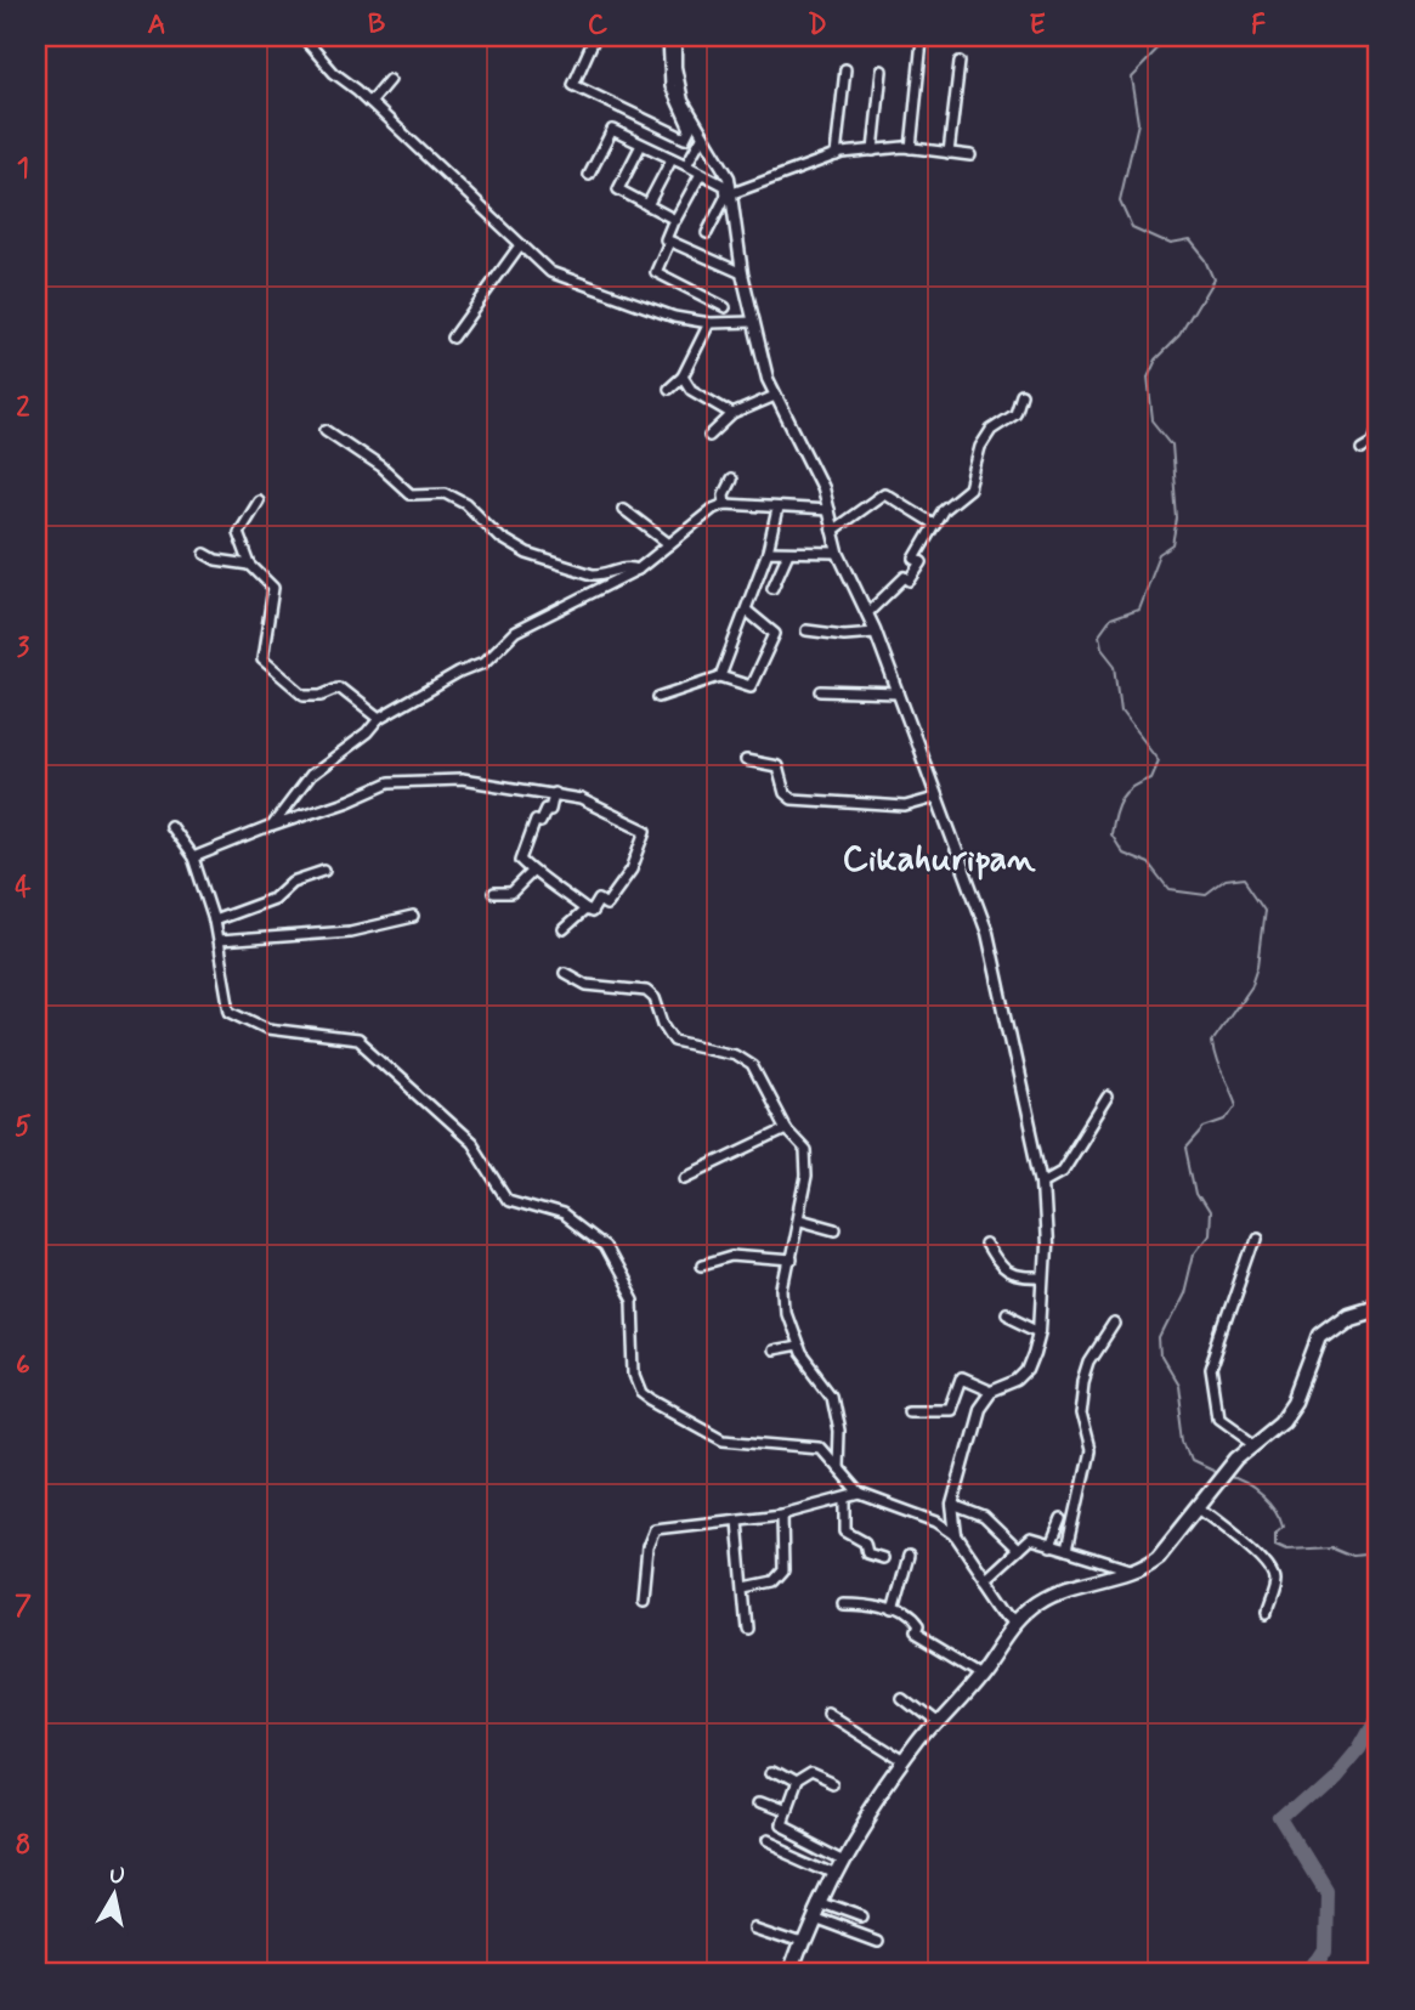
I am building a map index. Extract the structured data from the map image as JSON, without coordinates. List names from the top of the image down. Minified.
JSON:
{"districts":["Cikahuripan"],"north":"top","grid":{"columns":["A","B","C","D","E","F"],"rows":["1","2","3","4","5","6","7","8"]}}
